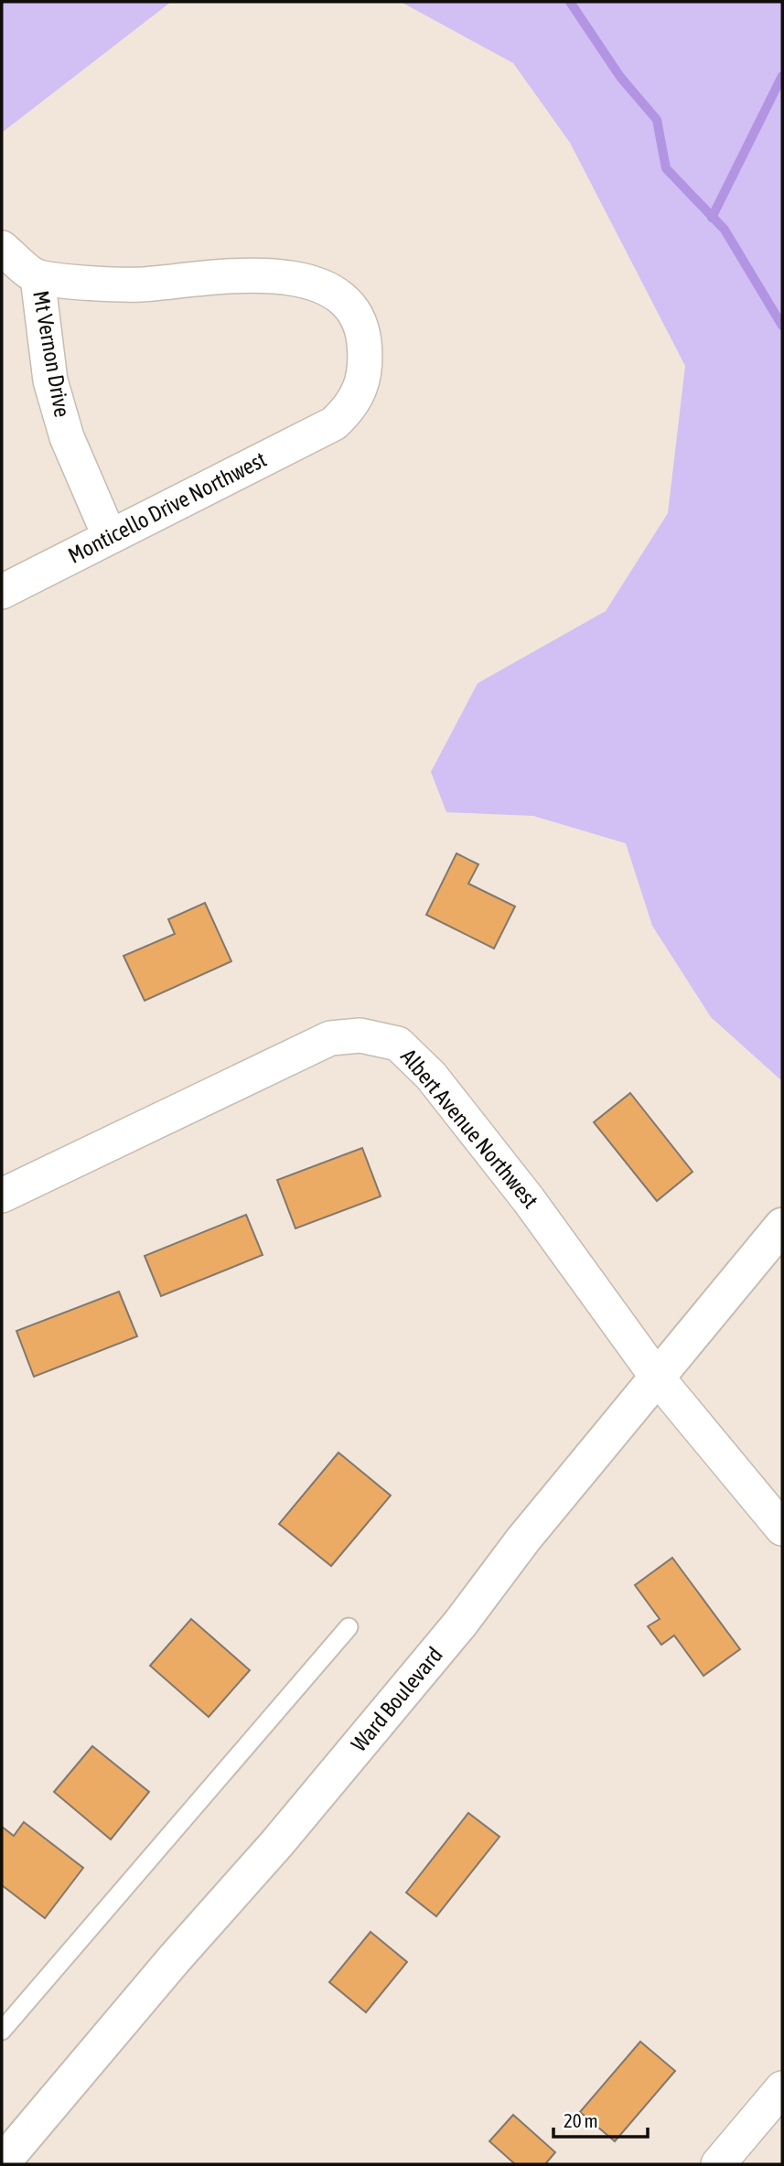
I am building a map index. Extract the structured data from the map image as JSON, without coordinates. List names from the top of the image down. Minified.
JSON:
{"streets":{"main road":["Ward Boulevard"],"street":["Mt Vernon Drive","Monticello Drive Northwest","Albert Avenue Northwest"]},"crossings":[["Mt Vernon Drive","Monticello Drive Northwest"],["Albert Avenue Northwest","Ward Boulevard"]],"scale_bar":"20 m"}
